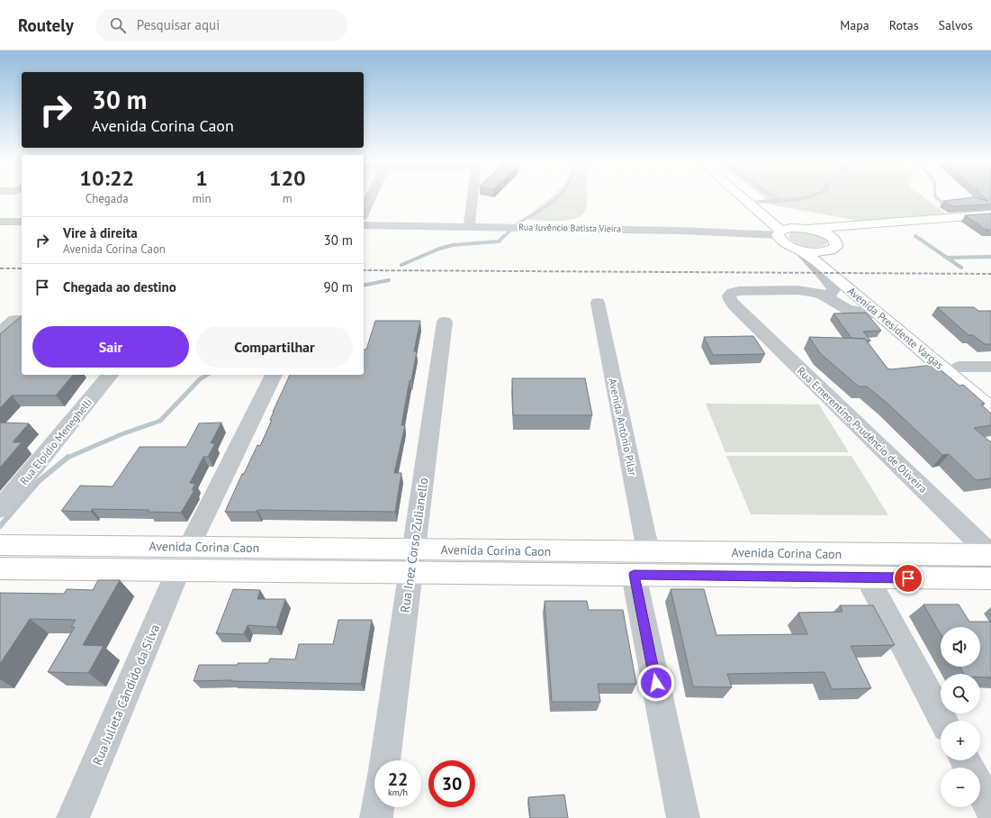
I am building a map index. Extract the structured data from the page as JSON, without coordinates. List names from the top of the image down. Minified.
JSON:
{"streets":{"main road":["Avenida Presidente Vargas","Avenida Corina Caon"],"street":["Rua Juvêncio Batista Vieira","Avenida Antônio Pilar","Rua Emerentino Prudêncio de Oliveira","Rua Elpídio Meneghelli","Rua Inez Corso Zulianello","Rua Julieta Cândido da Silva"]},"crossings":[["Avenida Antônio Pilar","Avenida Corina Caon"],["Rua Emerentino Prudêncio de Oliveira","Avenida Corina Caon"],["Rua Inez Corso Zulianello","Avenida Corina Caon"],["Avenida Corina Caon","Rua Julieta Cândido da Silva"]],"page":{"header":"Routely","search":"Pesquisar aqui","nav":["Mapa","Rotas","Salvos"],"turn":["30 m","Avenida Corina Caon"],"eta":["10:22","Chegada","1","min","120","m"],"list":[{"name":"Vire à direita","note":"Avenida Corina Caon","value":"30 m"},{"name":"Chegada ao destino","value":"90 m"}],"buttons":["Sair","Compartilhar"],"map_buttons":["+","−"],"speed":"22 km/h","limit":"30"}}
